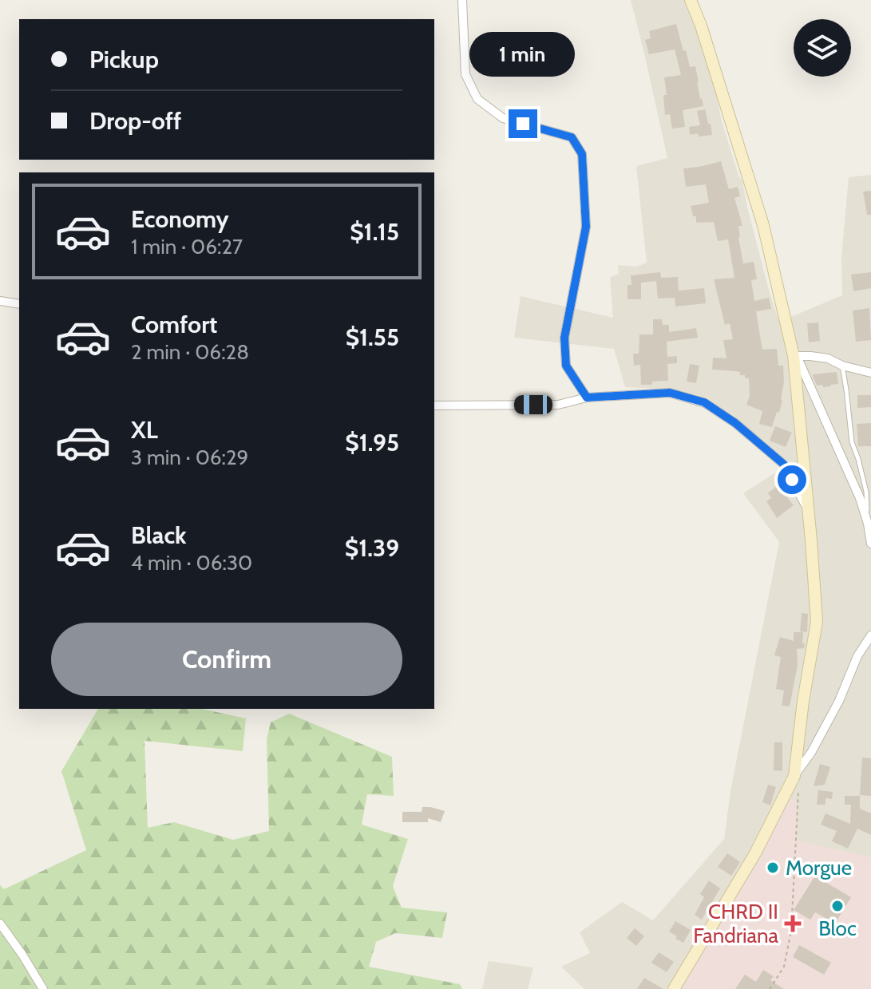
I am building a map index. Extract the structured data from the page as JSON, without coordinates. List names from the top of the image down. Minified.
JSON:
{"places":{"other":["Morgue","Bloc"],"health":["CHRD II Fandriana"]},"page":{"banner":["Pickup","Drop-off"],"bubble":"1 min","list":[{"name":"Economy","note":"1 min · 06:27","value":"$1.15"},{"name":"Comfort","note":"2 min · 06:28","value":"$1.55"},{"name":"XL","note":"3 min · 06:29","value":"$1.95"},{"name":"Black","note":"4 min · 06:30","value":"$1.39"}],"buttons":"Confirm"}}
